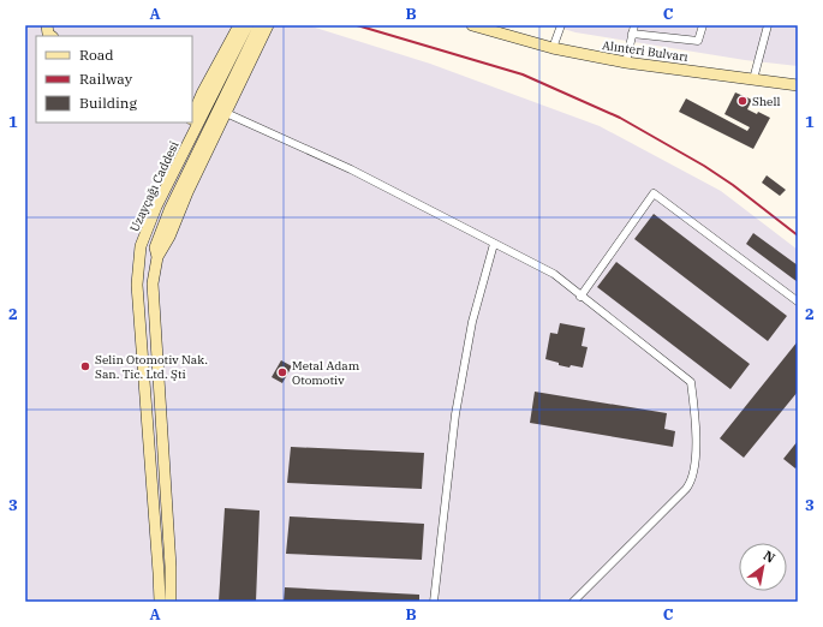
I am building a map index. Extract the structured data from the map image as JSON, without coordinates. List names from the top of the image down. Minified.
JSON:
{"streets":{"main road":["Alınteri Bulvarı","Uzayçağı Caddesi"]},"places":["Shell","Selin Otomotiv Nak. San. Tic. Ltd. Şti","Metal Adam Otomotiv"],"legend":["Road","Railway","Building"],"north":"top right","grid":{"columns":["A","B","C"],"rows":["1","2","3"]}}
